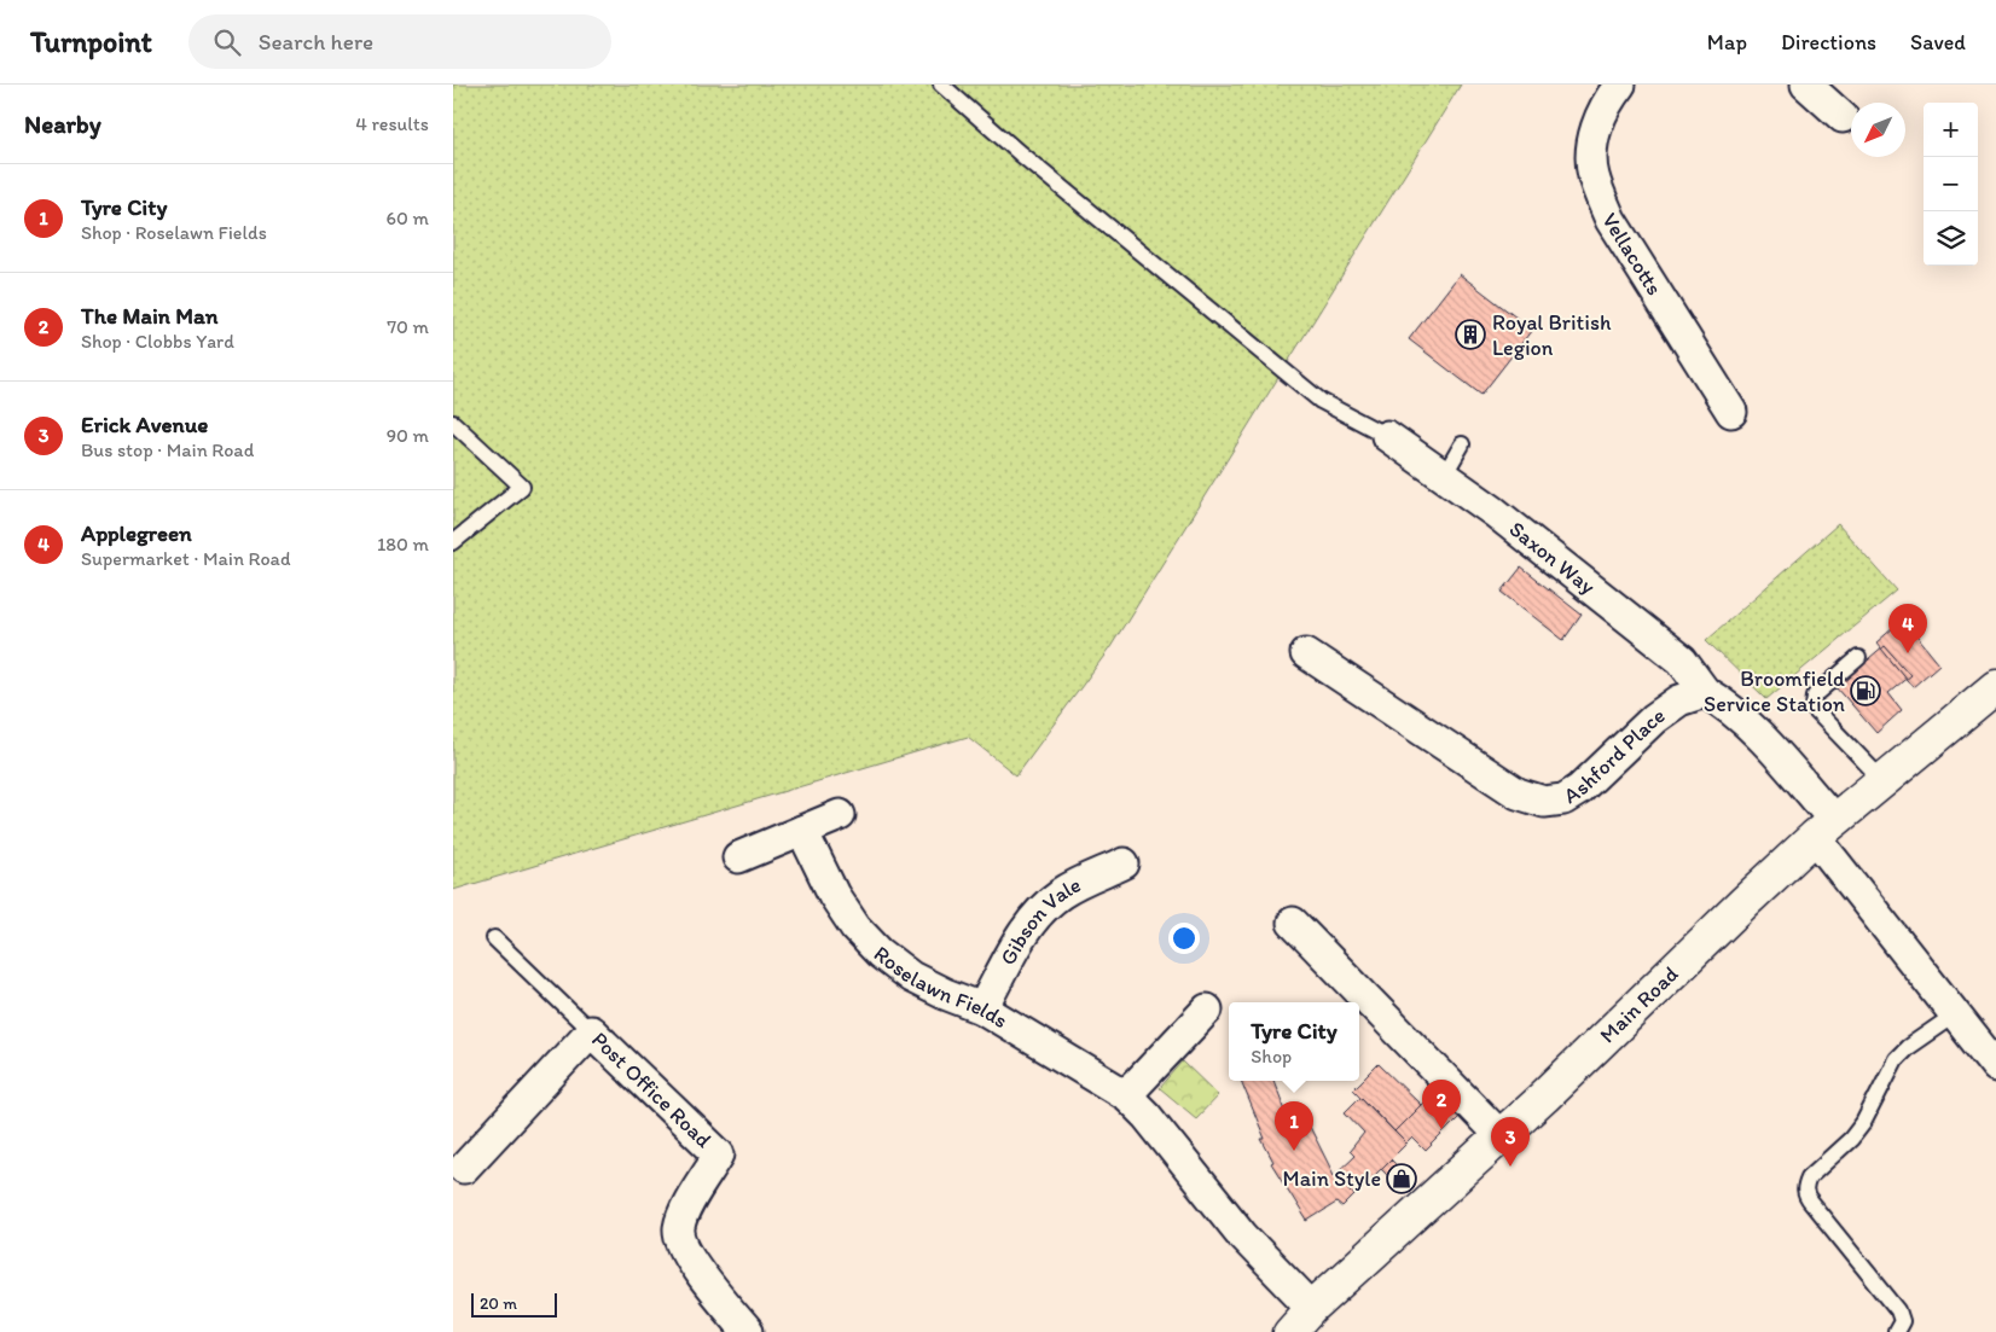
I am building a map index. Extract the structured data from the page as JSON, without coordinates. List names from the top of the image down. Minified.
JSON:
{"streets":{"main road":["Main Road"],"street":["Vellacotts","Saxon Way","Ashford Place","Gibson Vale","Roselawn Fields","Post Office Road"]},"crossings":[["Saxon Way","Ashford Place"],["Gibson Vale","Roselawn Fields"],["Roselawn Fields","Main Road"]],"places":{"building":["Royal British Legion"],"fuel station":["Broomfield Service Station"],"shop":["Main Style"]},"scale_bar":"20 m","north":"bottom left","page":{"header":"Turnpoint","search":"Search here","nav":["Map","Directions","Saved"],"heading":["Nearby","4 results"],"map_buttons":["+","−"],"list":[{"mark":"1","name":"Tyre City","note":"Shop · Roselawn Fields","value":"60 m"},{"mark":"2","name":"The Main Man","note":"Shop · Clobbs Yard","value":"70 m"},{"mark":"3","name":"Erick Avenue","note":"Bus stop · Main Road","value":"90 m"},{"mark":"4","name":"Applegreen","note":"Supermarket · Main Road","value":"180 m"}],"pins":["4","2","1","3"],"popup":["Tyre City","Shop"],"scale":"20 m"}}
